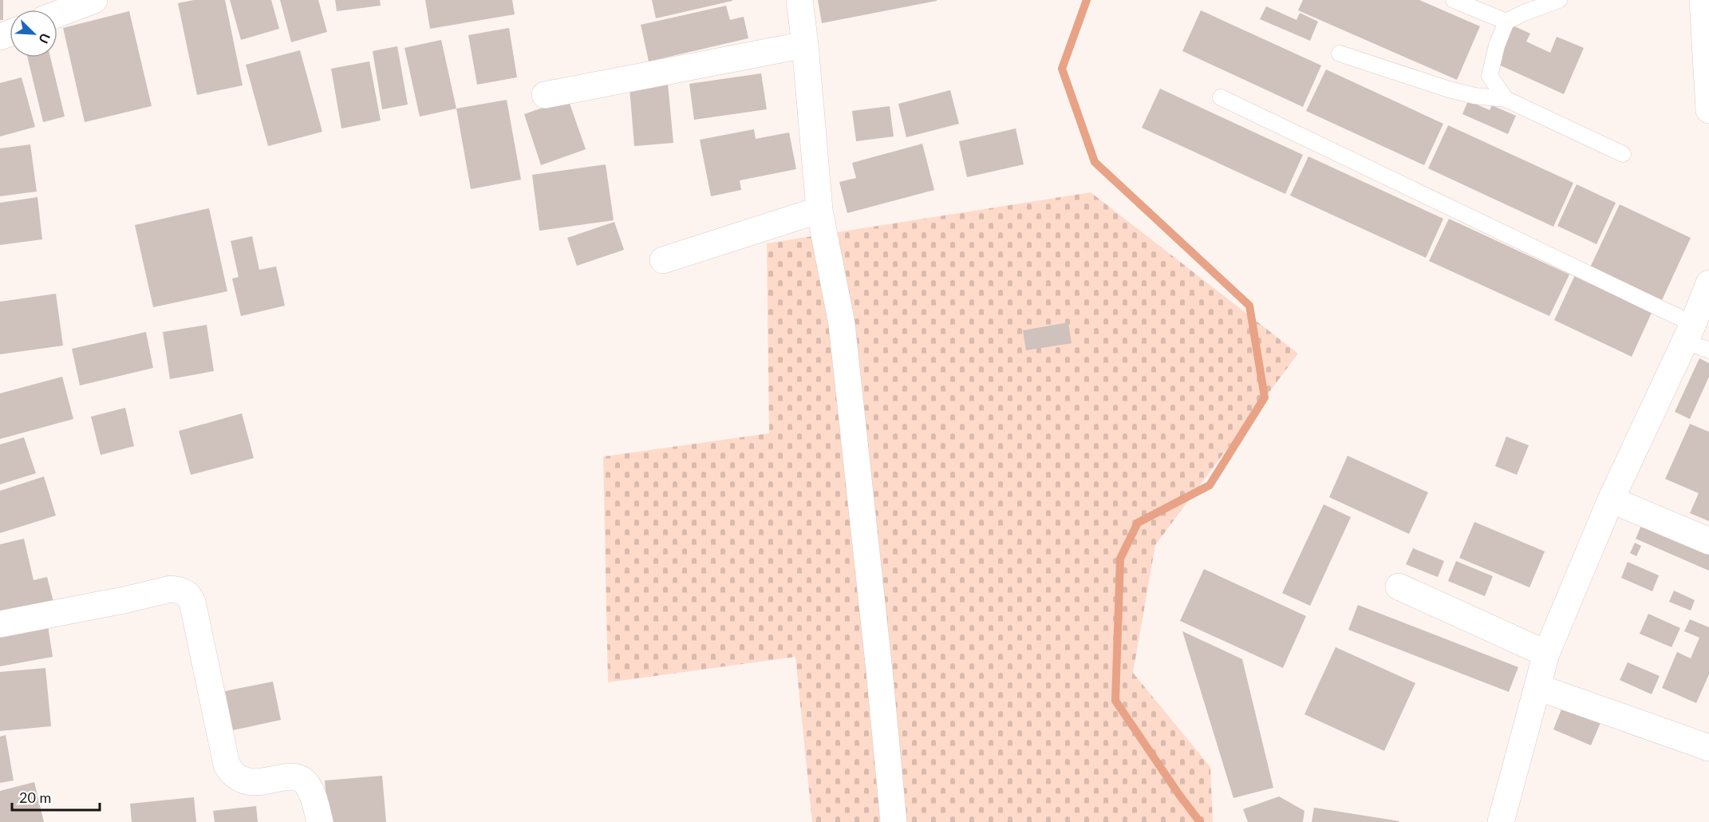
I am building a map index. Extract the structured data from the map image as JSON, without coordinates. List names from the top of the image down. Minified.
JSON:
{"scale_bar":"20 m","north":"bottom right"}
